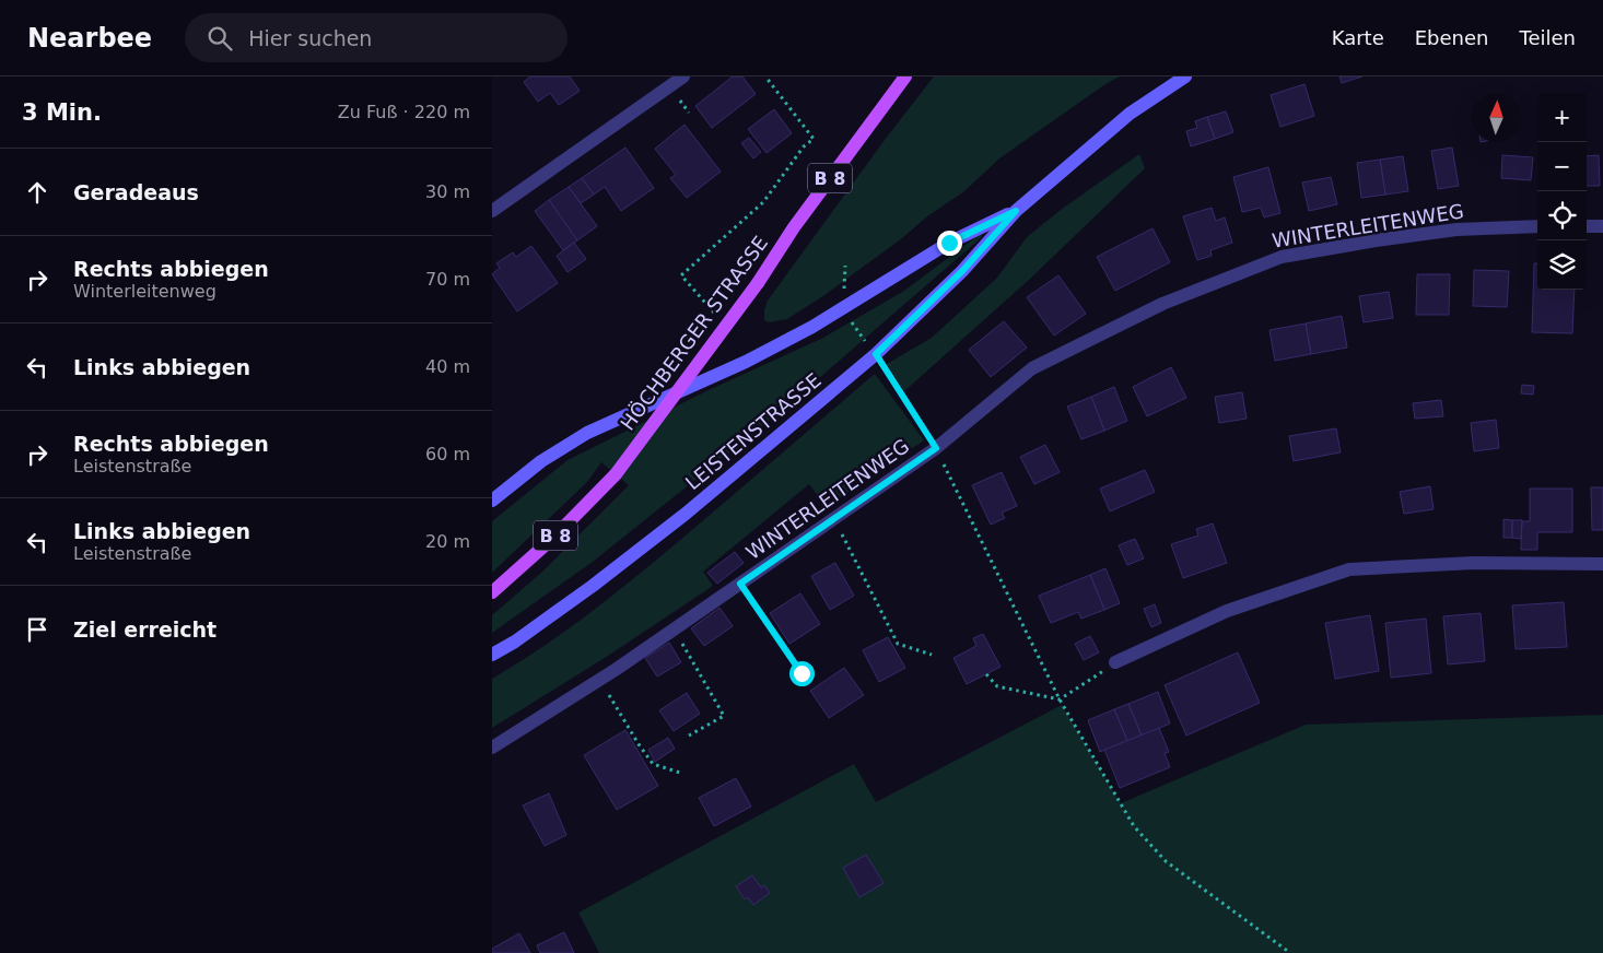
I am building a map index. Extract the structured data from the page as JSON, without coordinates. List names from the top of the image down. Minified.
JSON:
{"streets":{"main road":["B 8","HÖCHBERGER STRASSE","LEISTENSTRASSE"],"street":["WINTERLEITENWEG"]},"north":"top","page":{"header":"Nearbee","search":"Hier suchen","nav":["Karte","Ebenen","Teilen"],"heading":["3 Min.","Zu Fuß · 220 m"],"map_buttons":["+","−"],"list":[["Geradeaus","30 m"],["Rechts abbiegen","Winterleitenweg","70 m"],["Links abbiegen","40 m"],["Rechts abbiegen","Leistenstraße","60 m"],["Links abbiegen","Leistenstraße","20 m"],"Ziel erreicht"]}}
